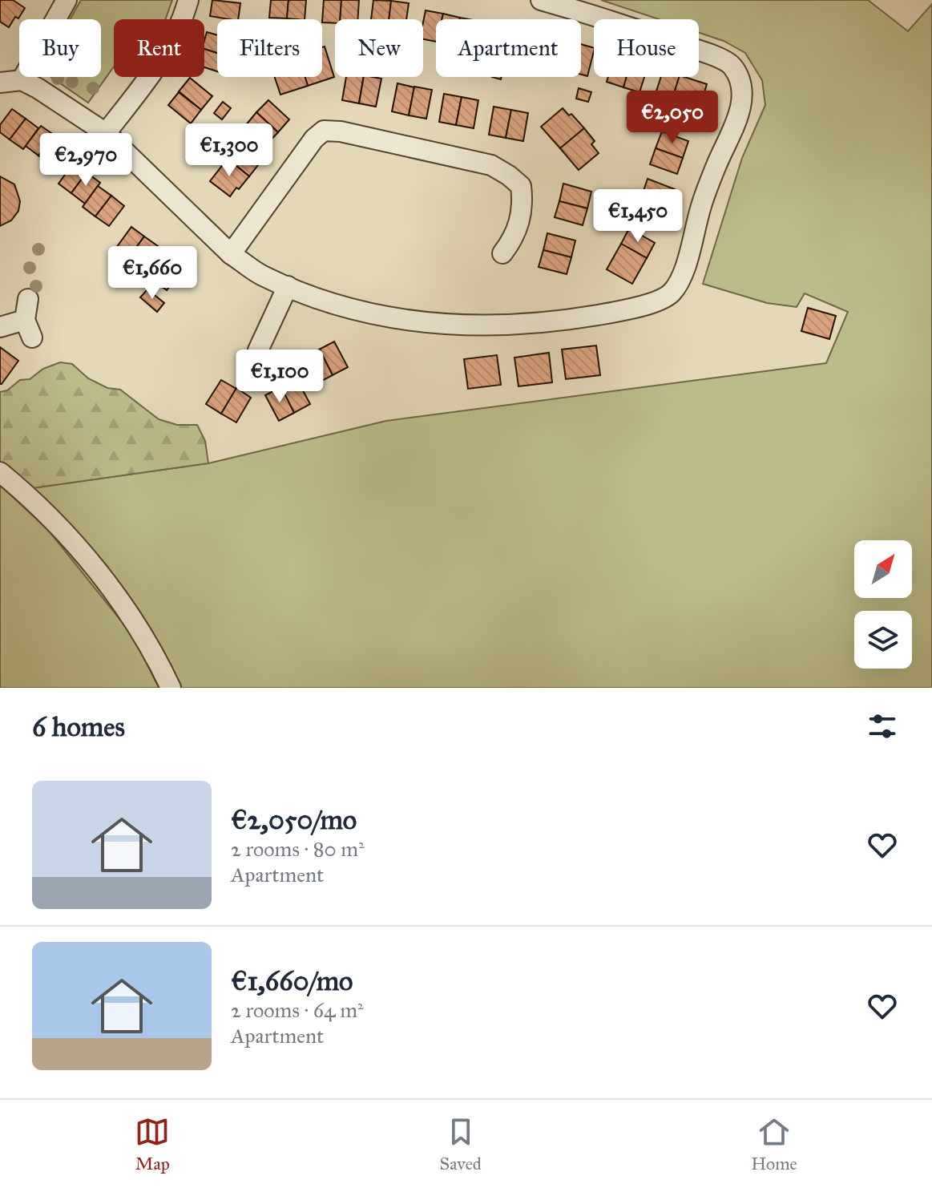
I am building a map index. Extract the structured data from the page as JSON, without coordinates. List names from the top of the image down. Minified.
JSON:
{"north":"top right","page":{"chip":["Buy","Rent","Filters","New","Apartment","House"],"price":["€2,050","€1,300","€2,970","€1,450","€1,660","€1,100"],"heading":"6 homes","list":[{"name":"€2,050/mo","note":"2 rooms · 80 m² · Apartment"},{"name":"€1,660/mo","note":"2 rooms · 64 m² · Apartment"}],"tabs":["Map","Saved","Home"]}}
